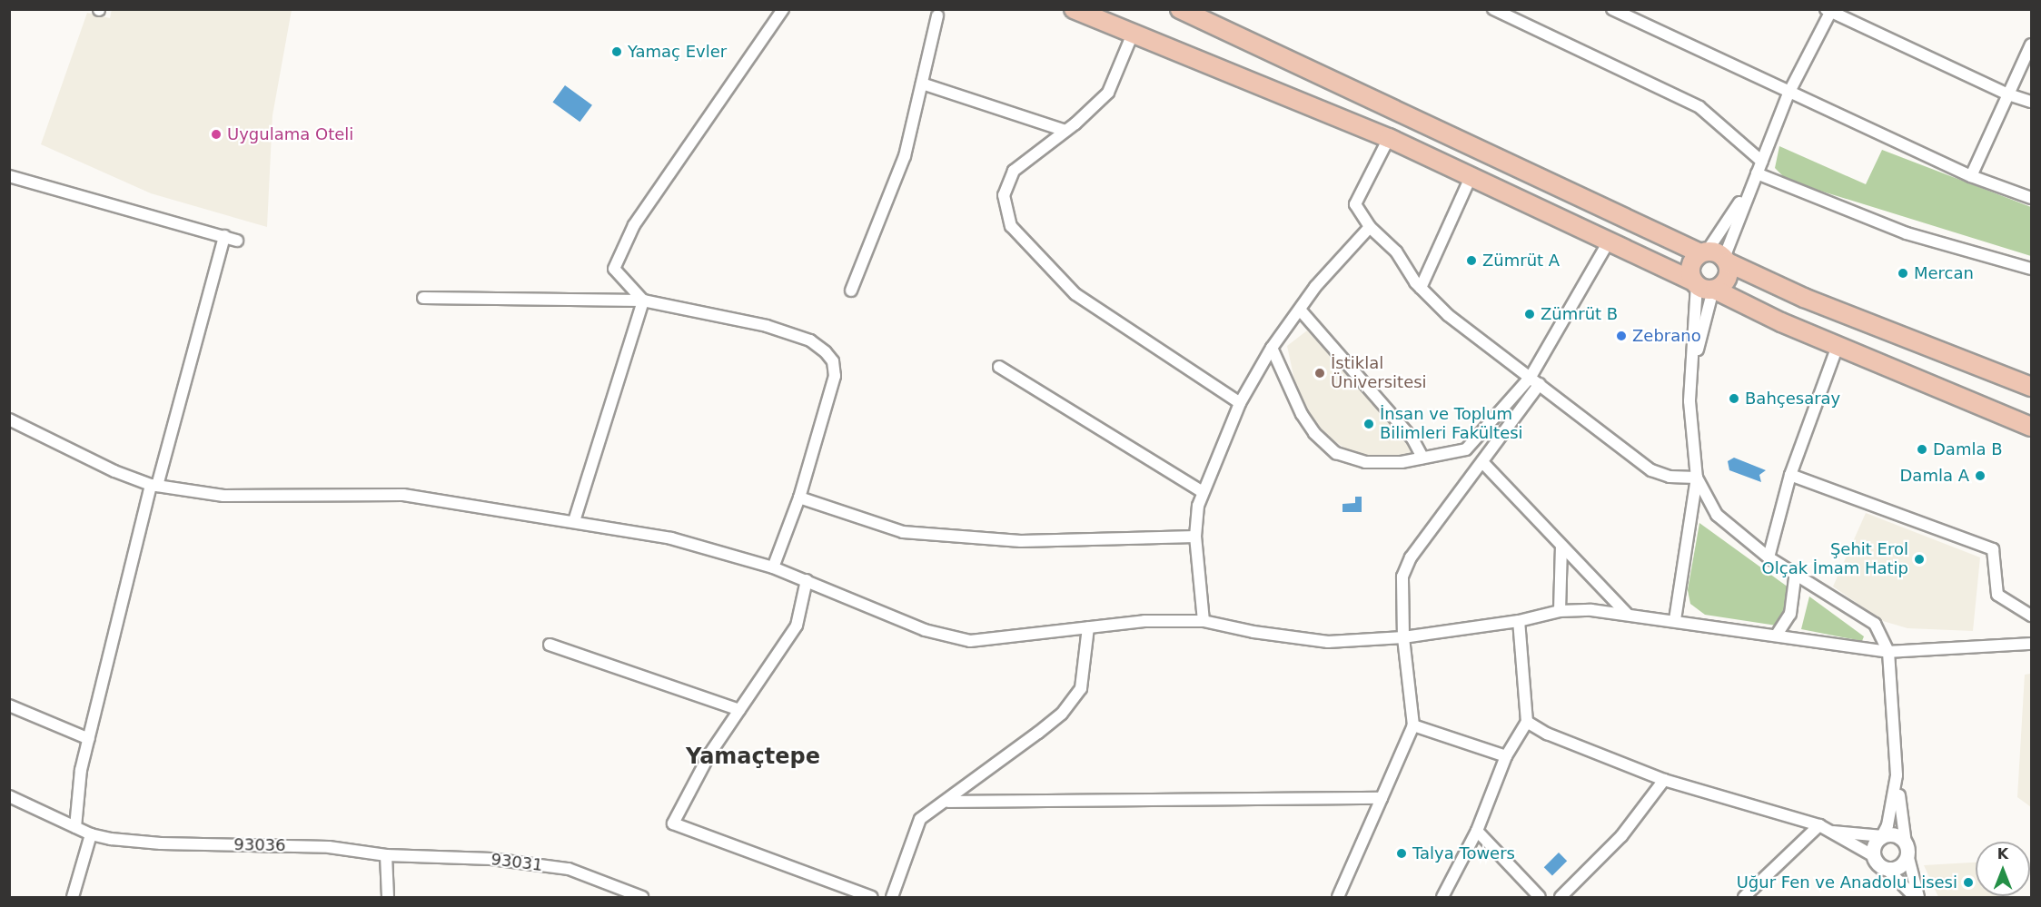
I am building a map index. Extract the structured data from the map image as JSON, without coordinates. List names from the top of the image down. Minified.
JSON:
{"streets":{"street":["93036","93031"]},"crossings":[["93036","93031"]],"districts":["Yamaçtepe"],"places":["Yamaç Evler","Uygulama Oteli","Zümrüt A","Mercan","Zümrüt B","Zebrano","İstiklal Üniversitesi","Bahçesaray","İnsan ve Toplum Bilimleri Fakültesi","Damla B","Damla A","Şehit Erol Olçak İmam Hatip","Talya Towers","Uğur Fen ve Anadolu Lisesi"],"north":"top"}
